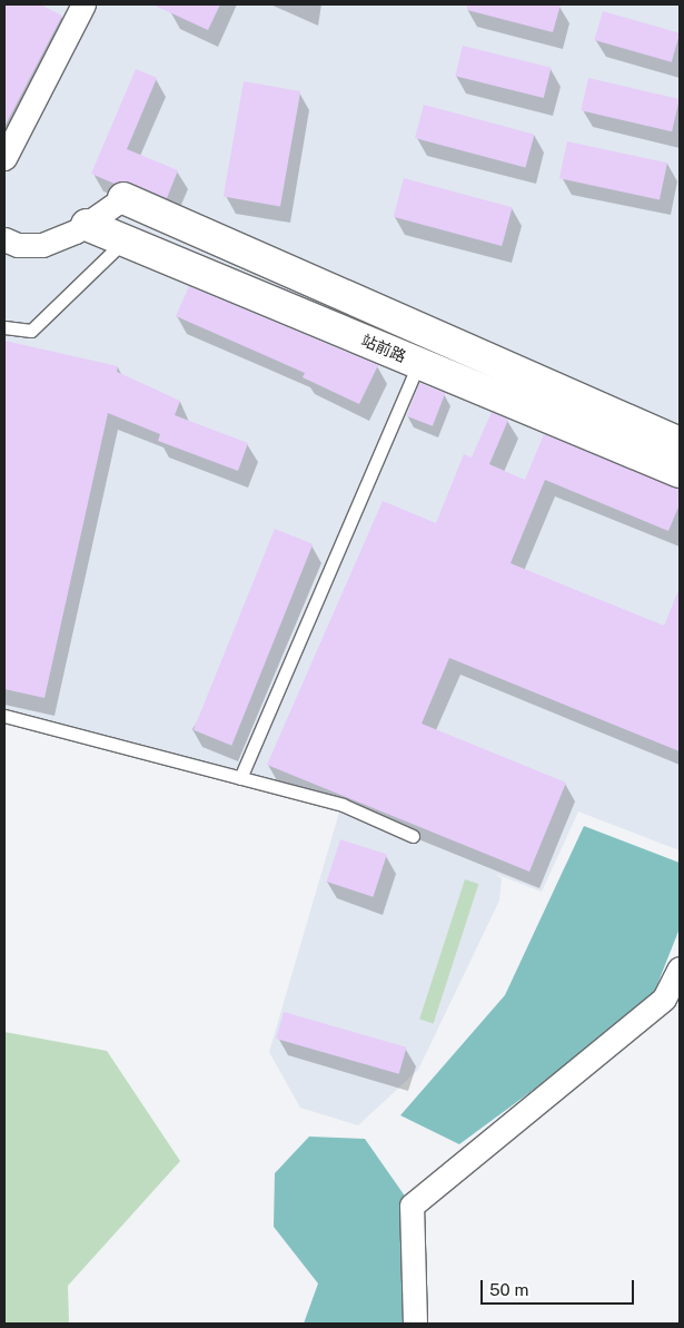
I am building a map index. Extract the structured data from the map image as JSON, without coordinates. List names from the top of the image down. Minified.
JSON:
{"streets":{"street":["站前路"]},"scale_bar":"50 m"}
